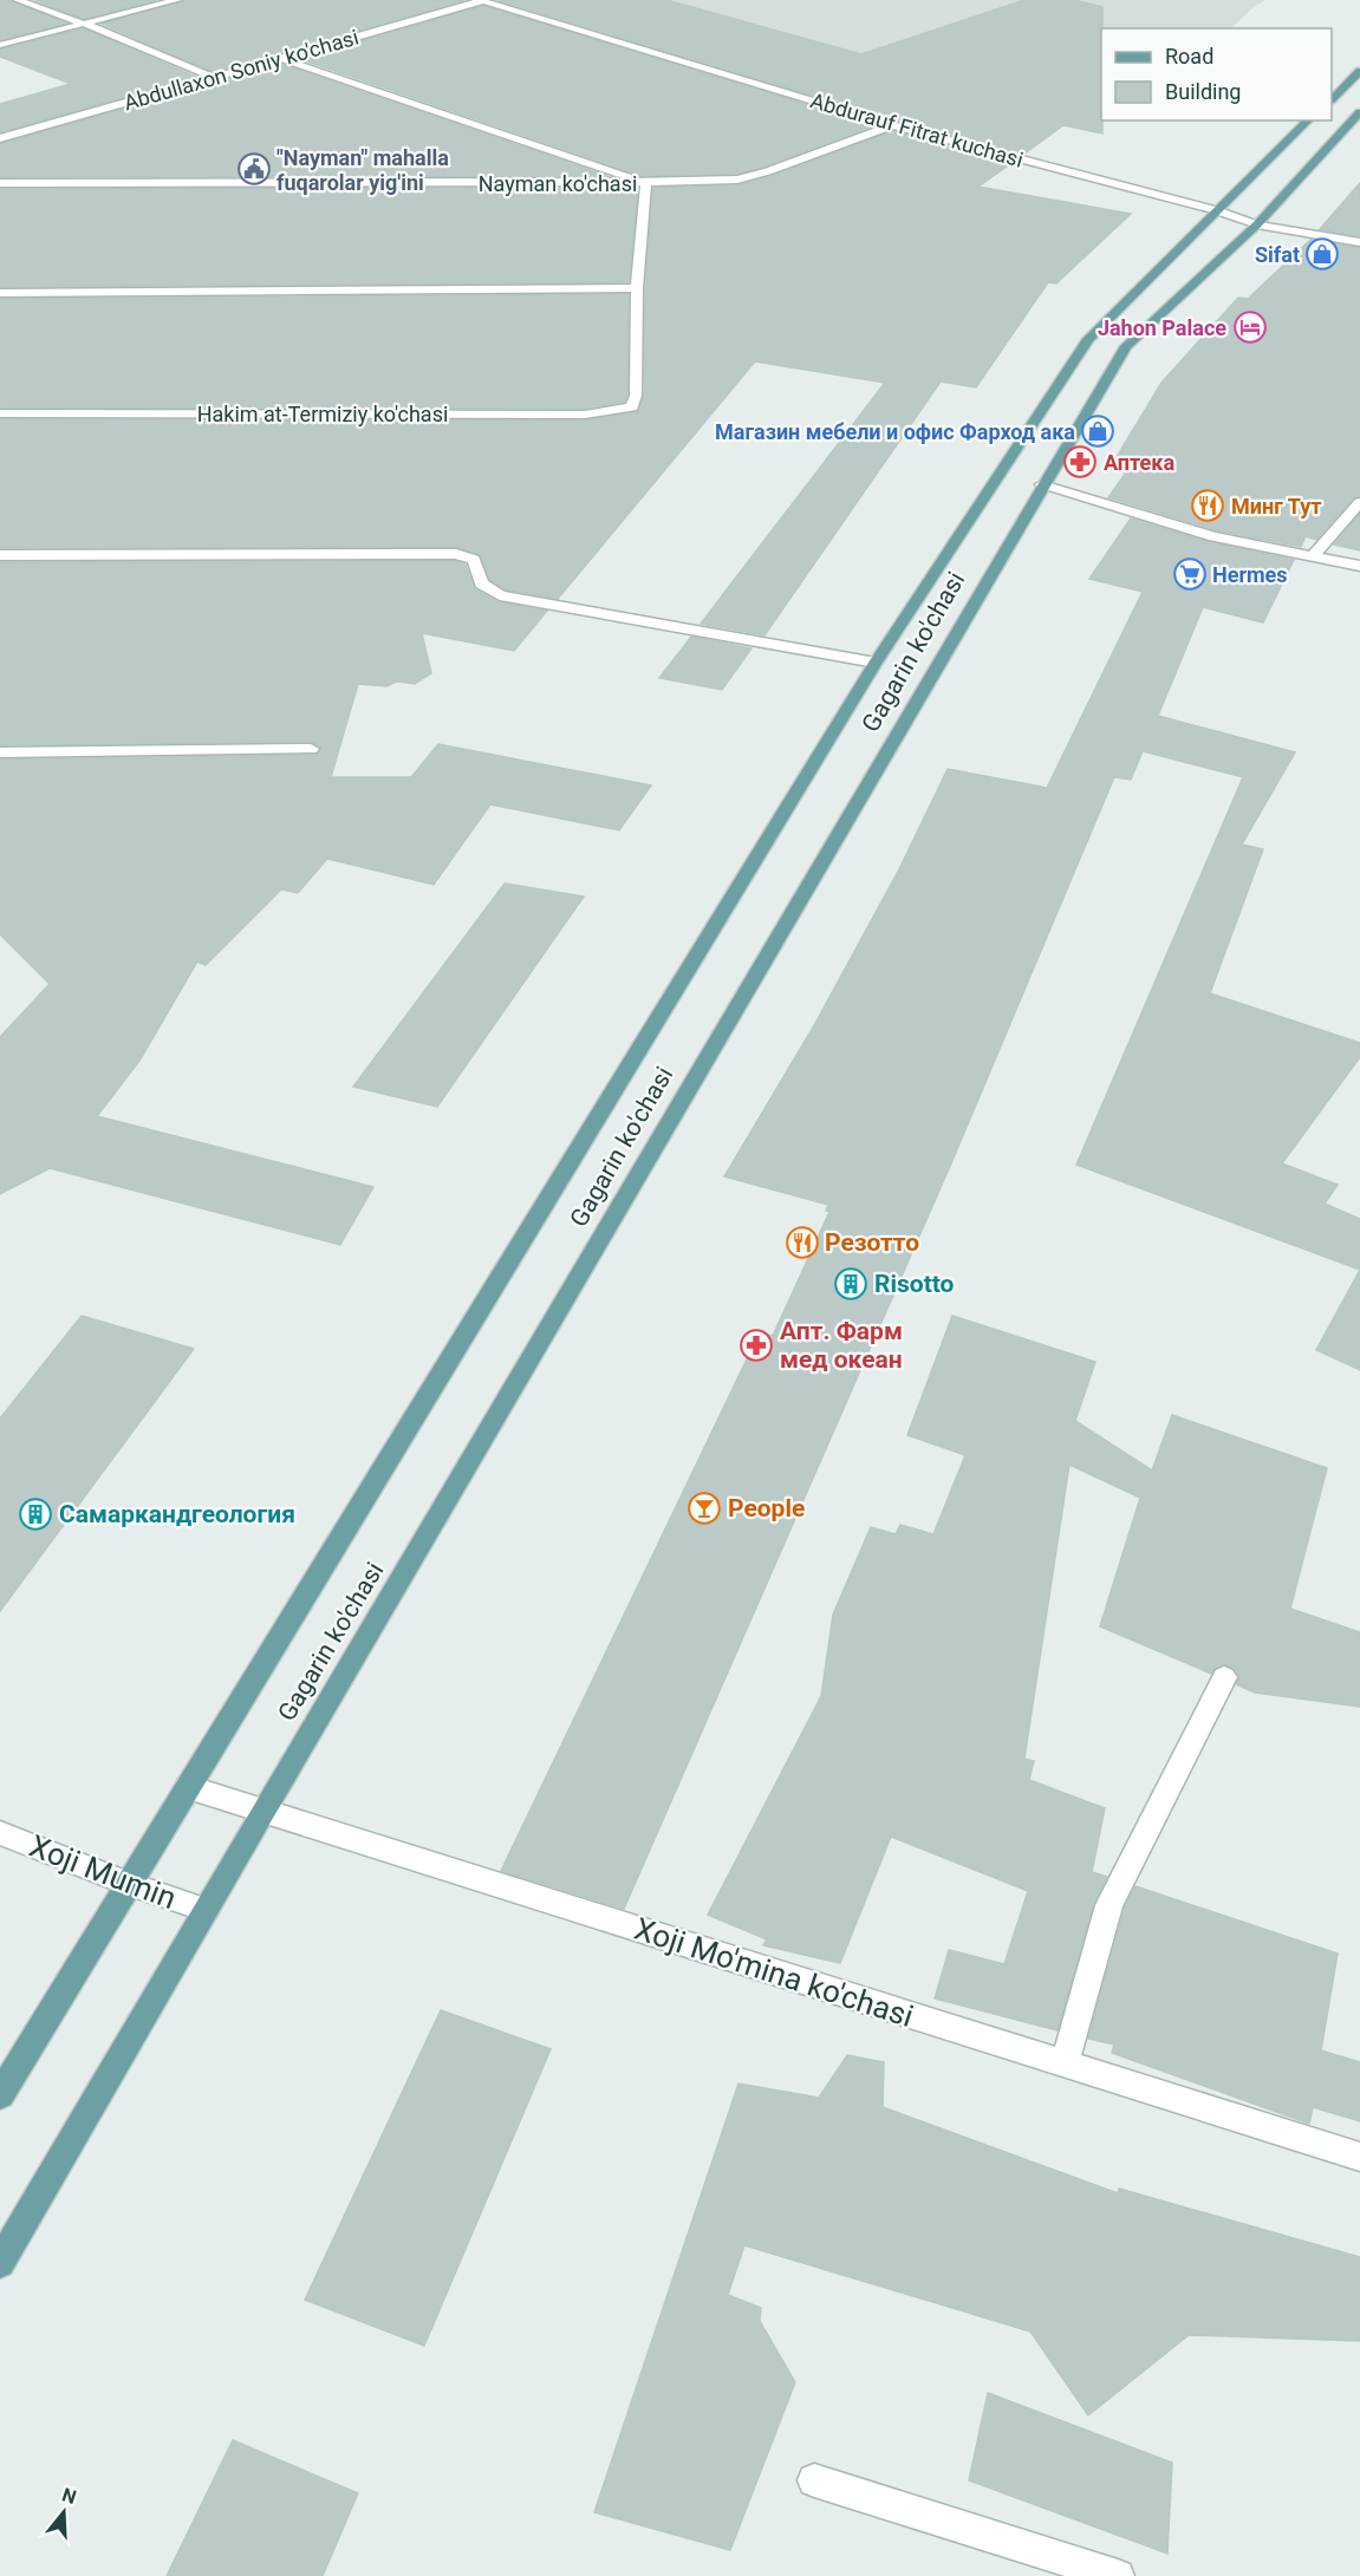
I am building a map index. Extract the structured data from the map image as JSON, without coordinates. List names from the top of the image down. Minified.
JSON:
{"streets":{"main road":["Gagarin ko'chasi"],"street":["Abdullaxon Soniy ko'chasi","Abdurauf Fitrat kuchasi","Nayman ko'chasi","Hakim at-Termiziy ko'chasi","Xoji Mumin","Xoji Mo'mina ko'chasi"]},"crossings":[["Abdullaxon Soniy ko'chasi","Abdurauf Fitrat kuchasi"],["Abdurauf Fitrat kuchasi","Nayman ko'chasi"],["Abdurauf Fitrat kuchasi","Gagarin ko'chasi"],["Gagarin ko'chasi","Xoji Mumin"],["Gagarin ko'chasi","Xoji Mo'mina ko'chasi"]],"places":{"public building":["\"Nayman\" mahalla fuqarolar yig'ini"],"shop":["Sifat","Магазин мебели и офис Фарход ака"],"hotel":["Jahon Palace"],"pharmacy":["Аптека","Апт. Фарм мед океан"],"restaurant":["Минг Тут","Резотто"],"supermarket":["Hermes"],"building":["Risotto","Самаркандгеология"],"bar":["People"]},"legend":["Road","Building"],"north":"top"}
